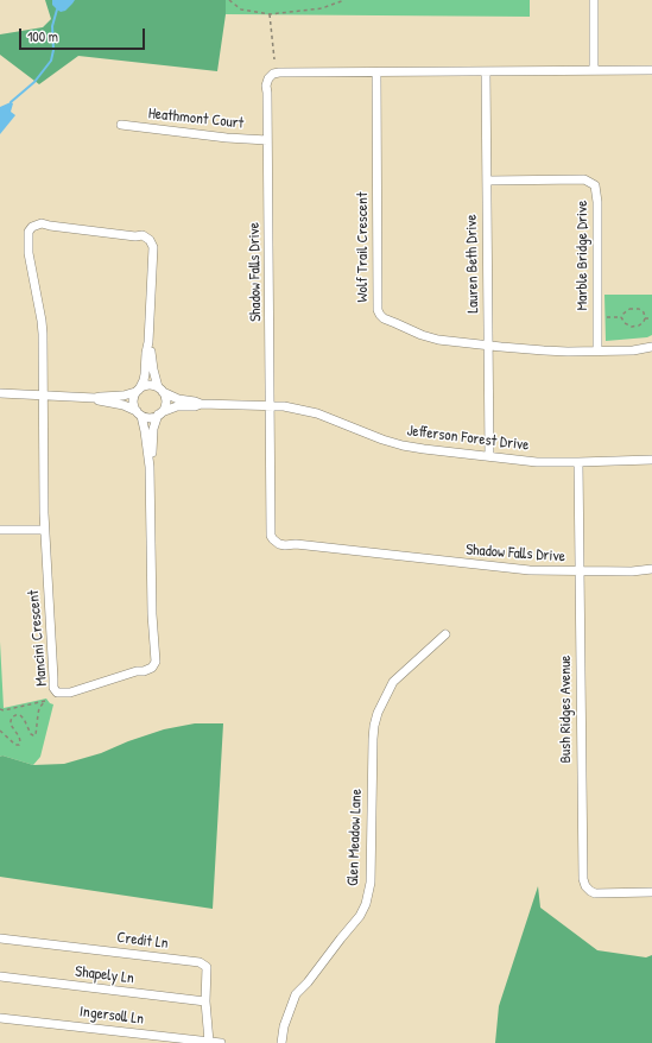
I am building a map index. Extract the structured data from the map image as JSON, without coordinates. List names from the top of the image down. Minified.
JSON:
{"streets":{"street":["Heathmont Court","Wolf Trail Crescent","Marble Bridge Drive","Lauren Beth Drive","Shadow Falls Drive","Jefferson Forest Drive","Mancini Crescent","Bush Ridges Avenue","Glen Meadow Lane","Credit Ln","Shapely Ln","Ingersoll Ln"]},"crossings":[["Heathmont Court","Shadow Falls Drive"],["Wolf Trail Crescent","Marble Bridge Drive"],["Wolf Trail Crescent","Lauren Beth Drive"],["Wolf Trail Crescent","Shadow Falls Drive"],["Marble Bridge Drive","Lauren Beth Drive"],["Lauren Beth Drive","Shadow Falls Drive"],["Lauren Beth Drive","Jefferson Forest Drive"],["Shadow Falls Drive","Jefferson Forest Drive"],["Shadow Falls Drive","Bush Ridges Avenue"],["Jefferson Forest Drive","Mancini Crescent"],["Jefferson Forest Drive","Bush Ridges Avenue"],["Credit Ln","Shapely Ln"],["Credit Ln","Ingersoll Ln"]],"scale_bar":"100 m"}
